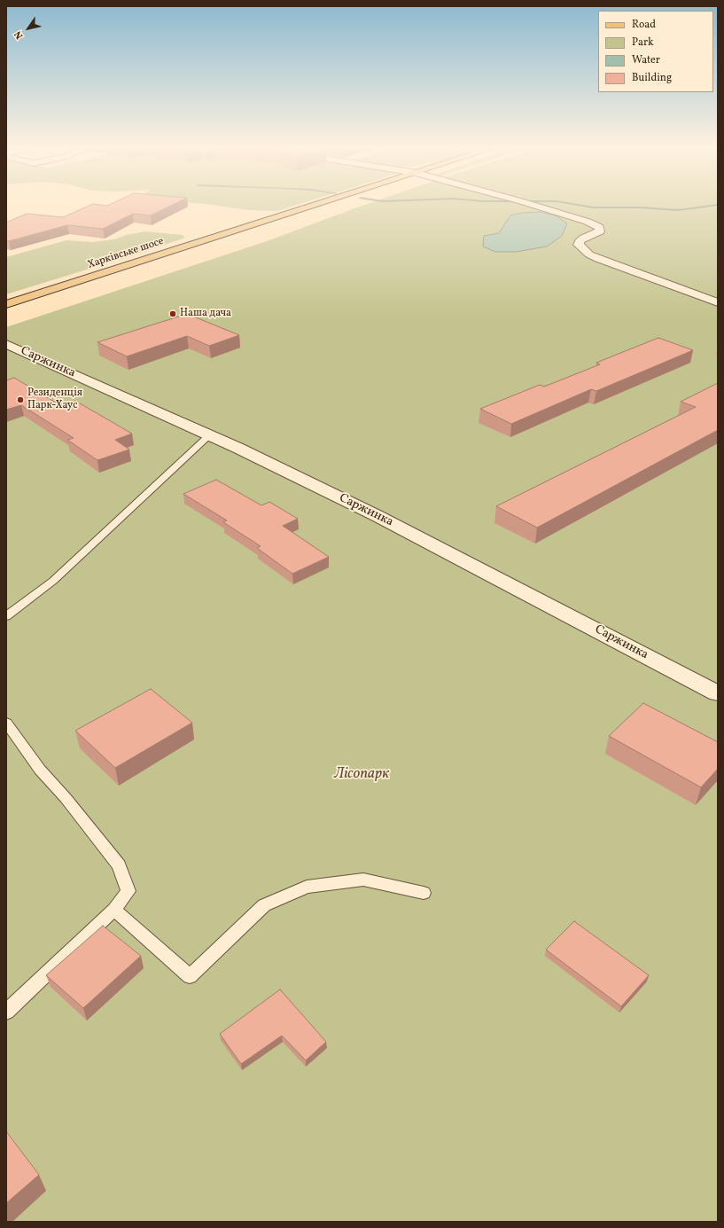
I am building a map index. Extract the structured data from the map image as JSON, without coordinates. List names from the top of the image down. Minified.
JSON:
{"streets":{"main road":["Харківське шосе"],"street":["Саржинка"]},"parks":["Лісопарк"],"places":["Наша дача","Резиденція Парк-Хаус"],"legend":["Road","Park","Water","Building"],"north":"bottom left"}
